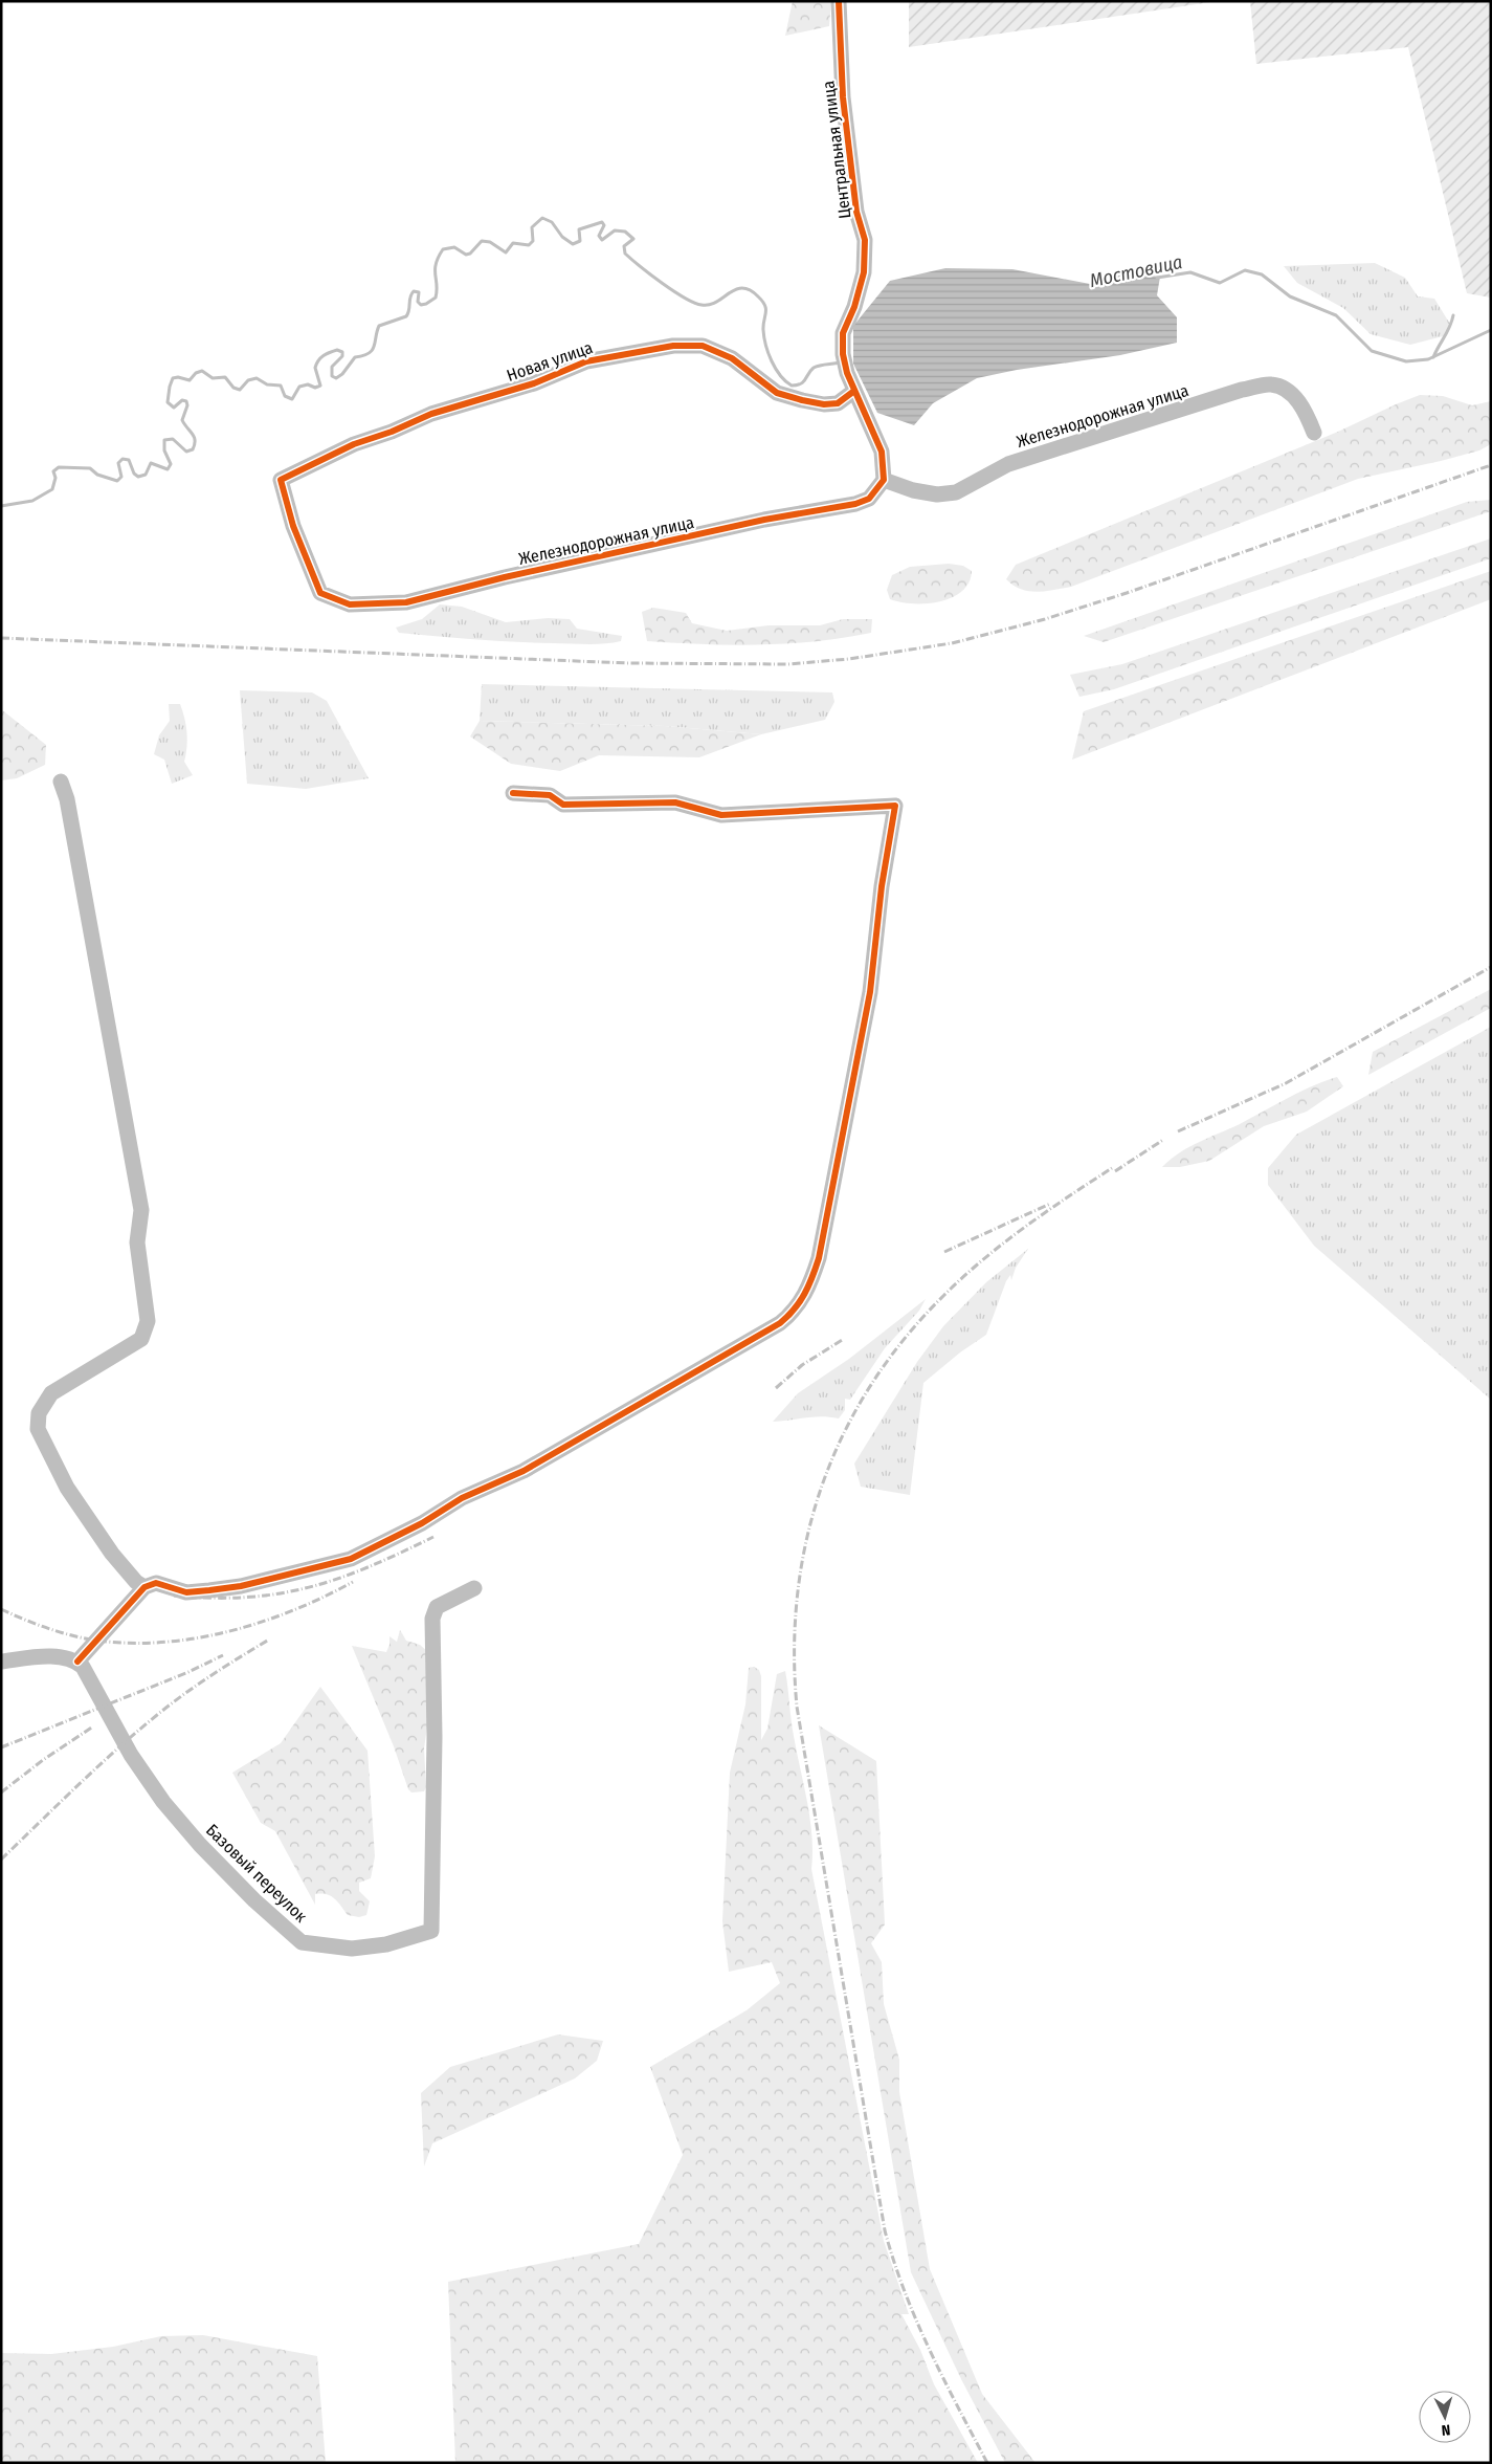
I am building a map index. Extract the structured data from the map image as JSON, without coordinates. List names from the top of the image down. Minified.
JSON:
{"streets":{"street":["Центральная улица","Новая улица","Железнодорожная улица","Базовый переулок"]},"crossings":[["Центральная улица","Новая улица"],["Центральная улица","Железнодорожная улица"],["Новая улица","Железнодорожная улица"]],"water":["Мостовица"],"north":"bottom"}
